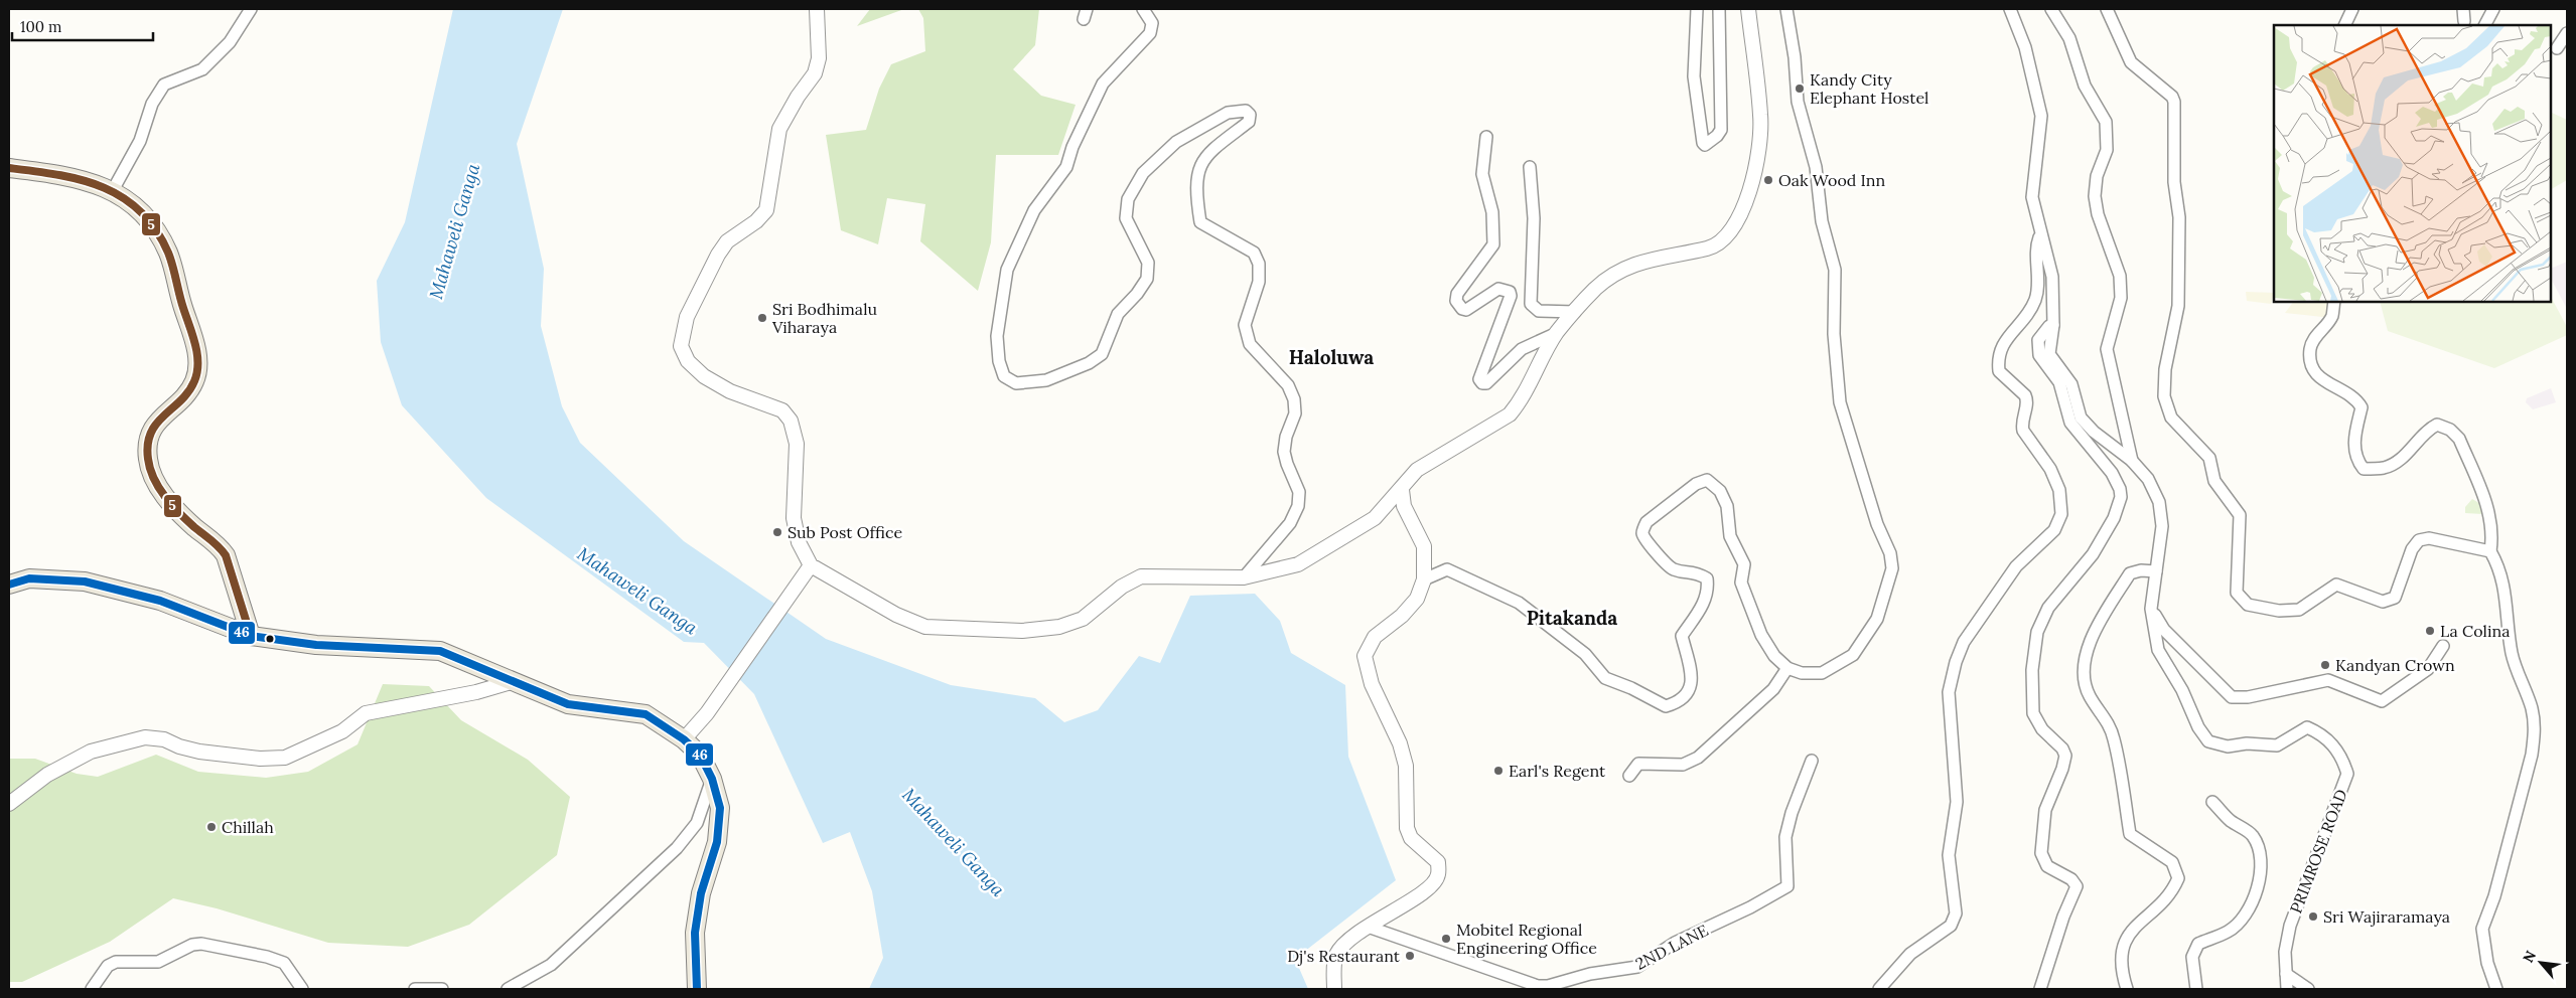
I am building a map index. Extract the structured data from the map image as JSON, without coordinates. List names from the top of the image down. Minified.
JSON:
{"streets":{"street":["PRIMROSE ROAD","2ND LANE"]},"districts":["Haloluwa","Pitakanda"],"water":["Mahaweli Ganga"],"places":["Kandy City Elephant Hostel","Oak Wood Inn","Sri Bodhimalu Viharaya","Sub Post Office","La Colina","Kandyan Crown","Earl's Regent","Chillah","Sri Wajiraramaya","Mobitel Regional Engineering Office","Dj's Restaurant"],"lines":["transit line 5","transit line 46"],"scale_bar":"100 m","north":"top left"}
